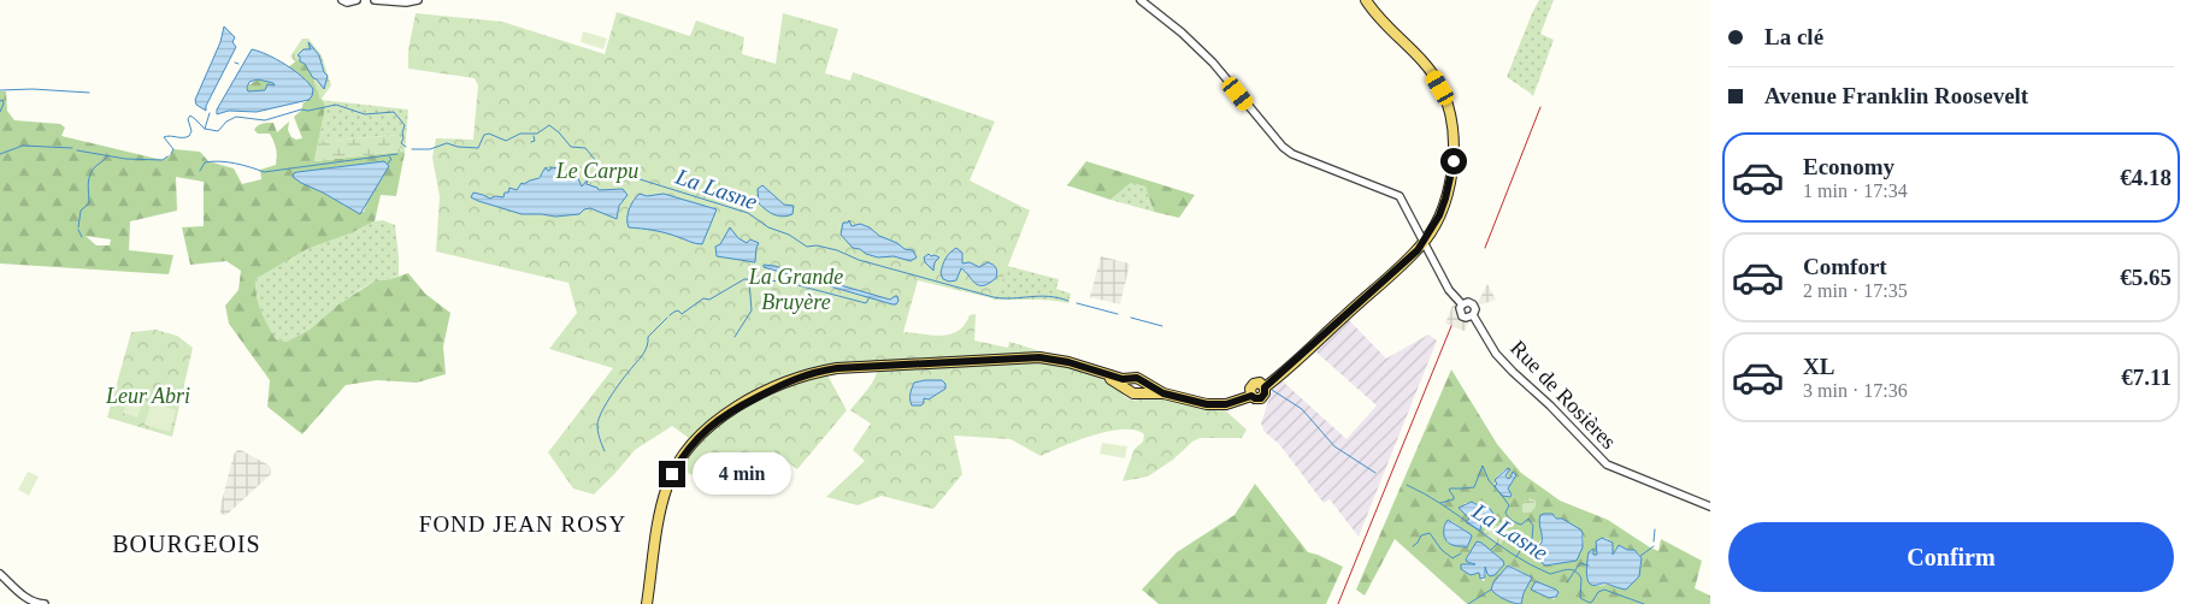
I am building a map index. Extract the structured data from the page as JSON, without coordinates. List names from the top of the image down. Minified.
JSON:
{"streets":{"street":["Rue de Rosières"]},"districts":["FOND JEAN ROSY","BOURGEOIS"],"water":["La Lasne"],"parks":["Le Carpu","La Grande Bruyère","Leur Abri"],"page":{"banner":["La clé","Avenue Franklin Roosevelt"],"list":[{"name":"Economy","note":"1 min · 17:34","value":"€4.18"},{"name":"Comfort","note":"2 min · 17:35","value":"€5.65"},{"name":"XL","note":"3 min · 17:36","value":"€7.11"}],"bubble":"4 min","buttons":"Confirm"}}
